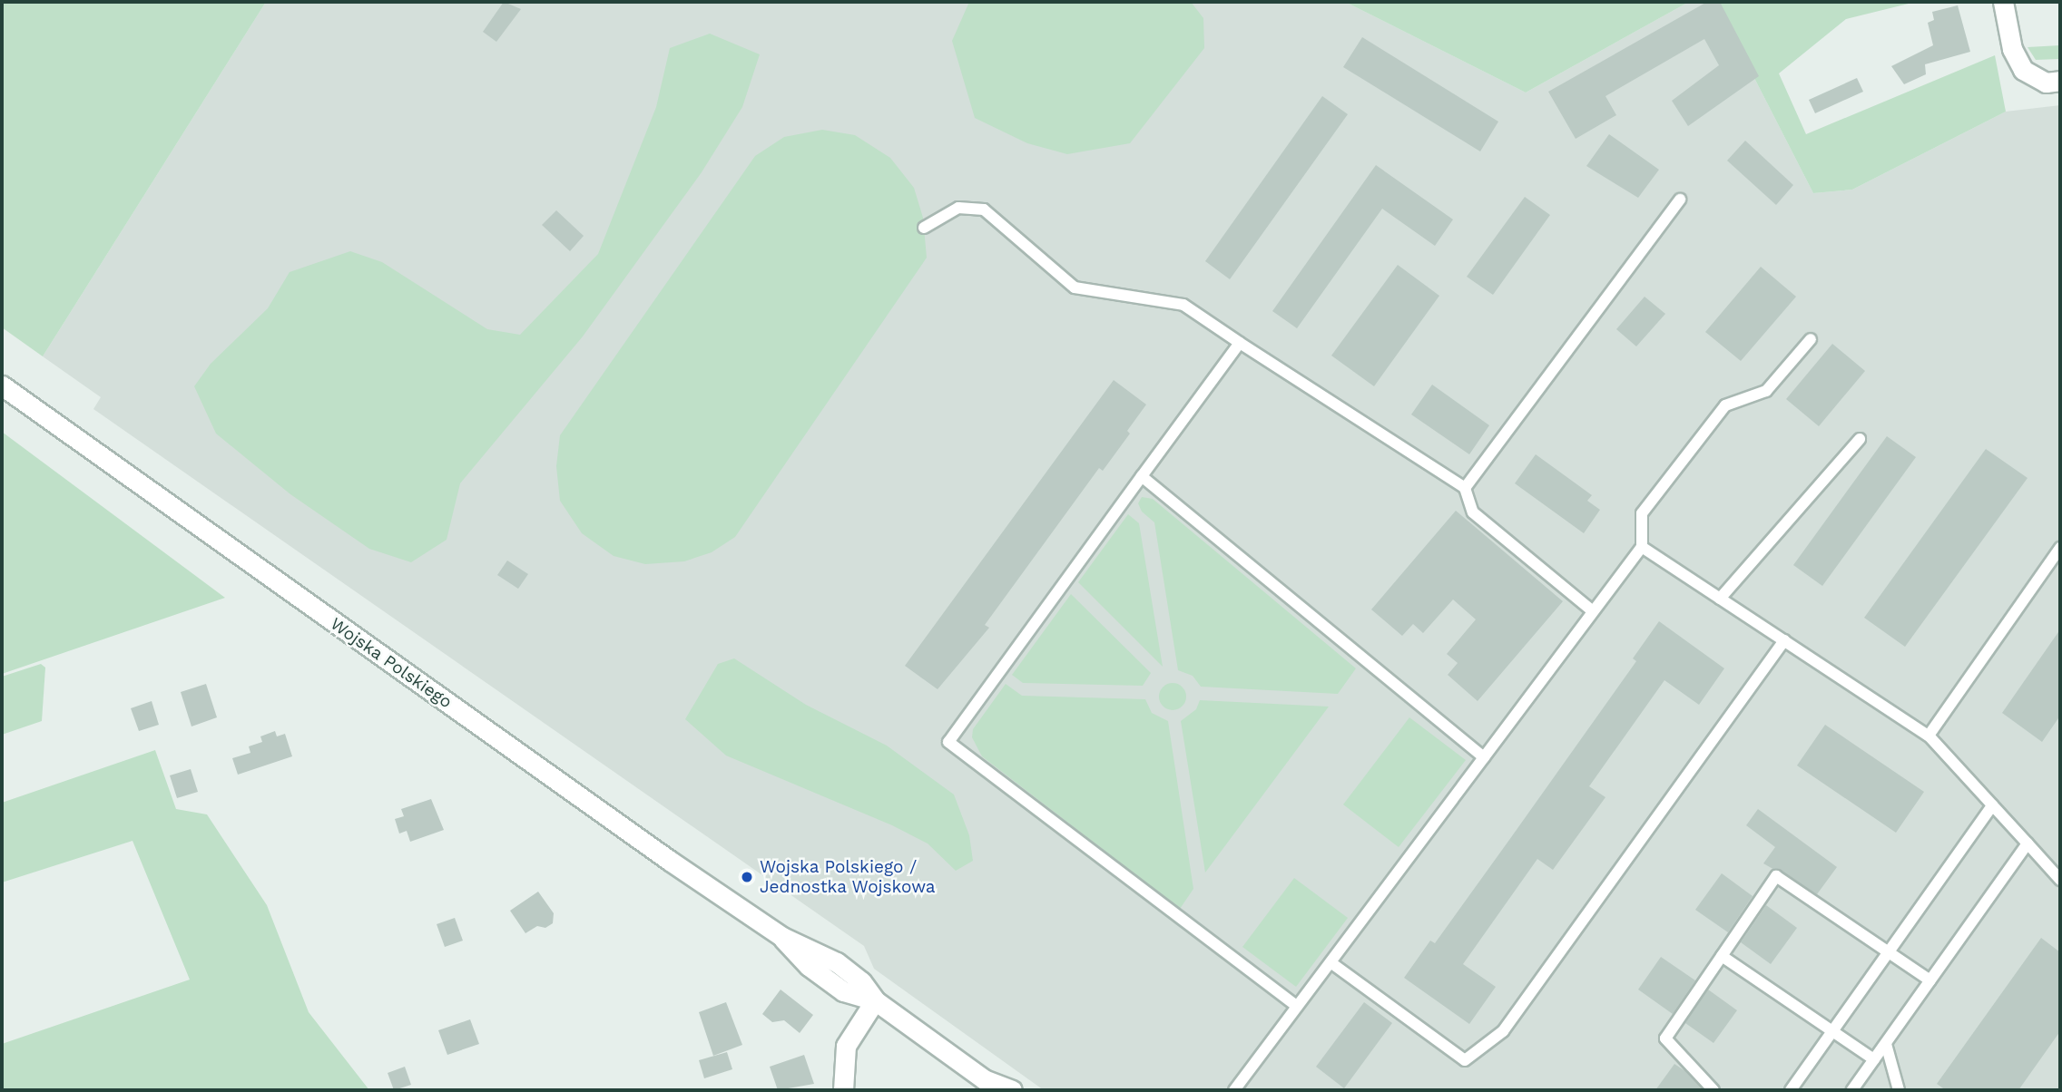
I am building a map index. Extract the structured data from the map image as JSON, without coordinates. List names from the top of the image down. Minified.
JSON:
{"streets":{"main road":["Wojska Polskiego"]},"places":["Wojska Polskiego / Jednostka Wojskowa"]}
